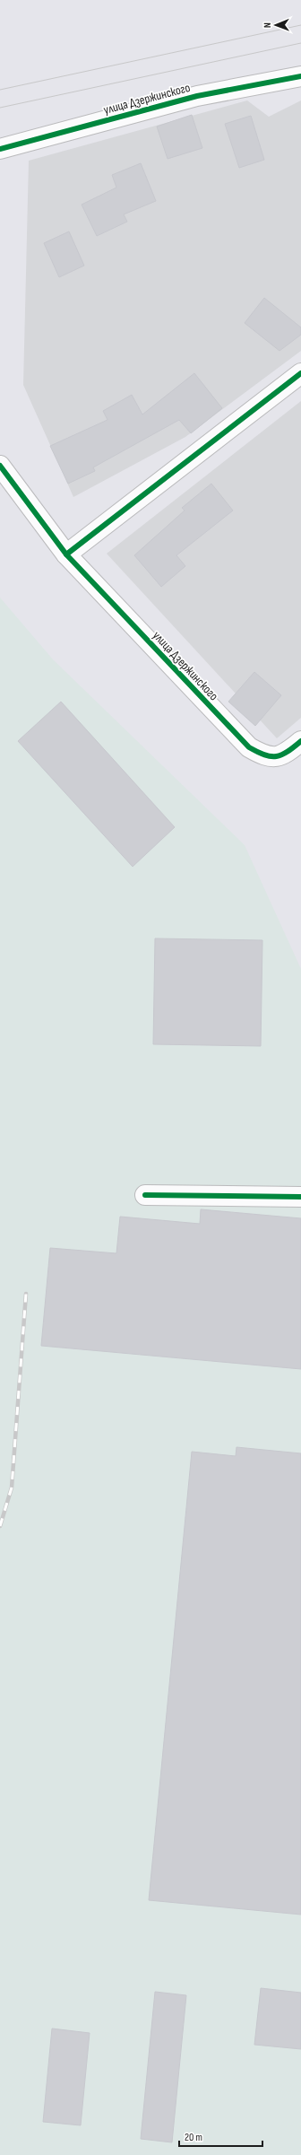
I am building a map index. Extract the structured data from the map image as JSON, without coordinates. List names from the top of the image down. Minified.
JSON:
{"streets":{"street":["улица Дзержинского"]},"scale_bar":"20 m","north":"left"}
